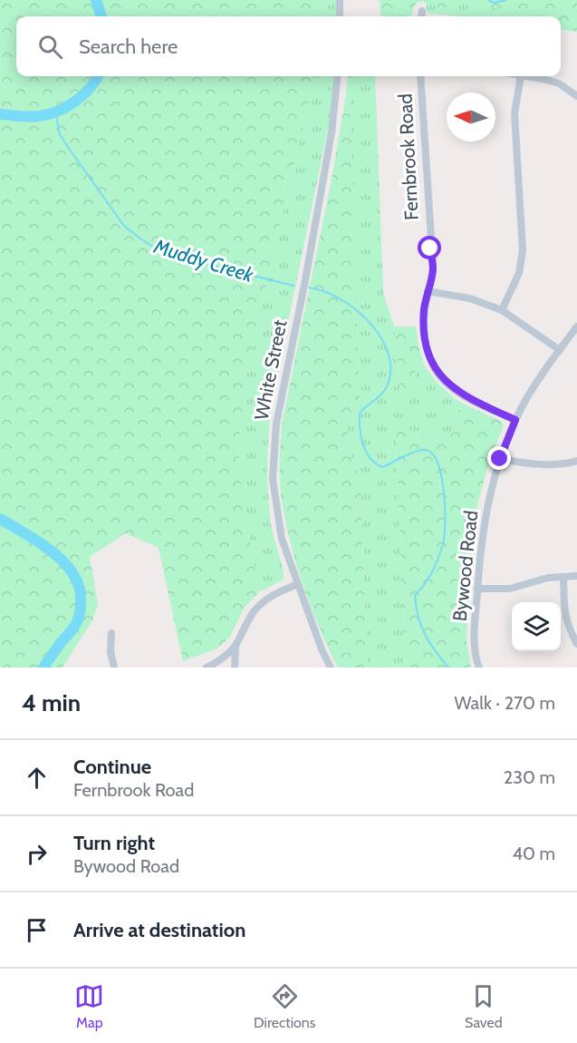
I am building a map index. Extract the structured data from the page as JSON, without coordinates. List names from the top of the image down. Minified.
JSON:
{"streets":{"street":["Fernbrook Road","White Street","Bywood Road"]},"crossings":[["Fernbrook Road","Bywood Road"]],"water":["Muddy Creek"],"north":"left","page":{"search":"Search here","heading":["4 min","Walk · 270 m"],"list":[["Continue","Fernbrook Road","230 m"],["Turn right","Bywood Road","40 m"],"Arrive at destination"],"nav":["Map","Directions","Saved"]}}
